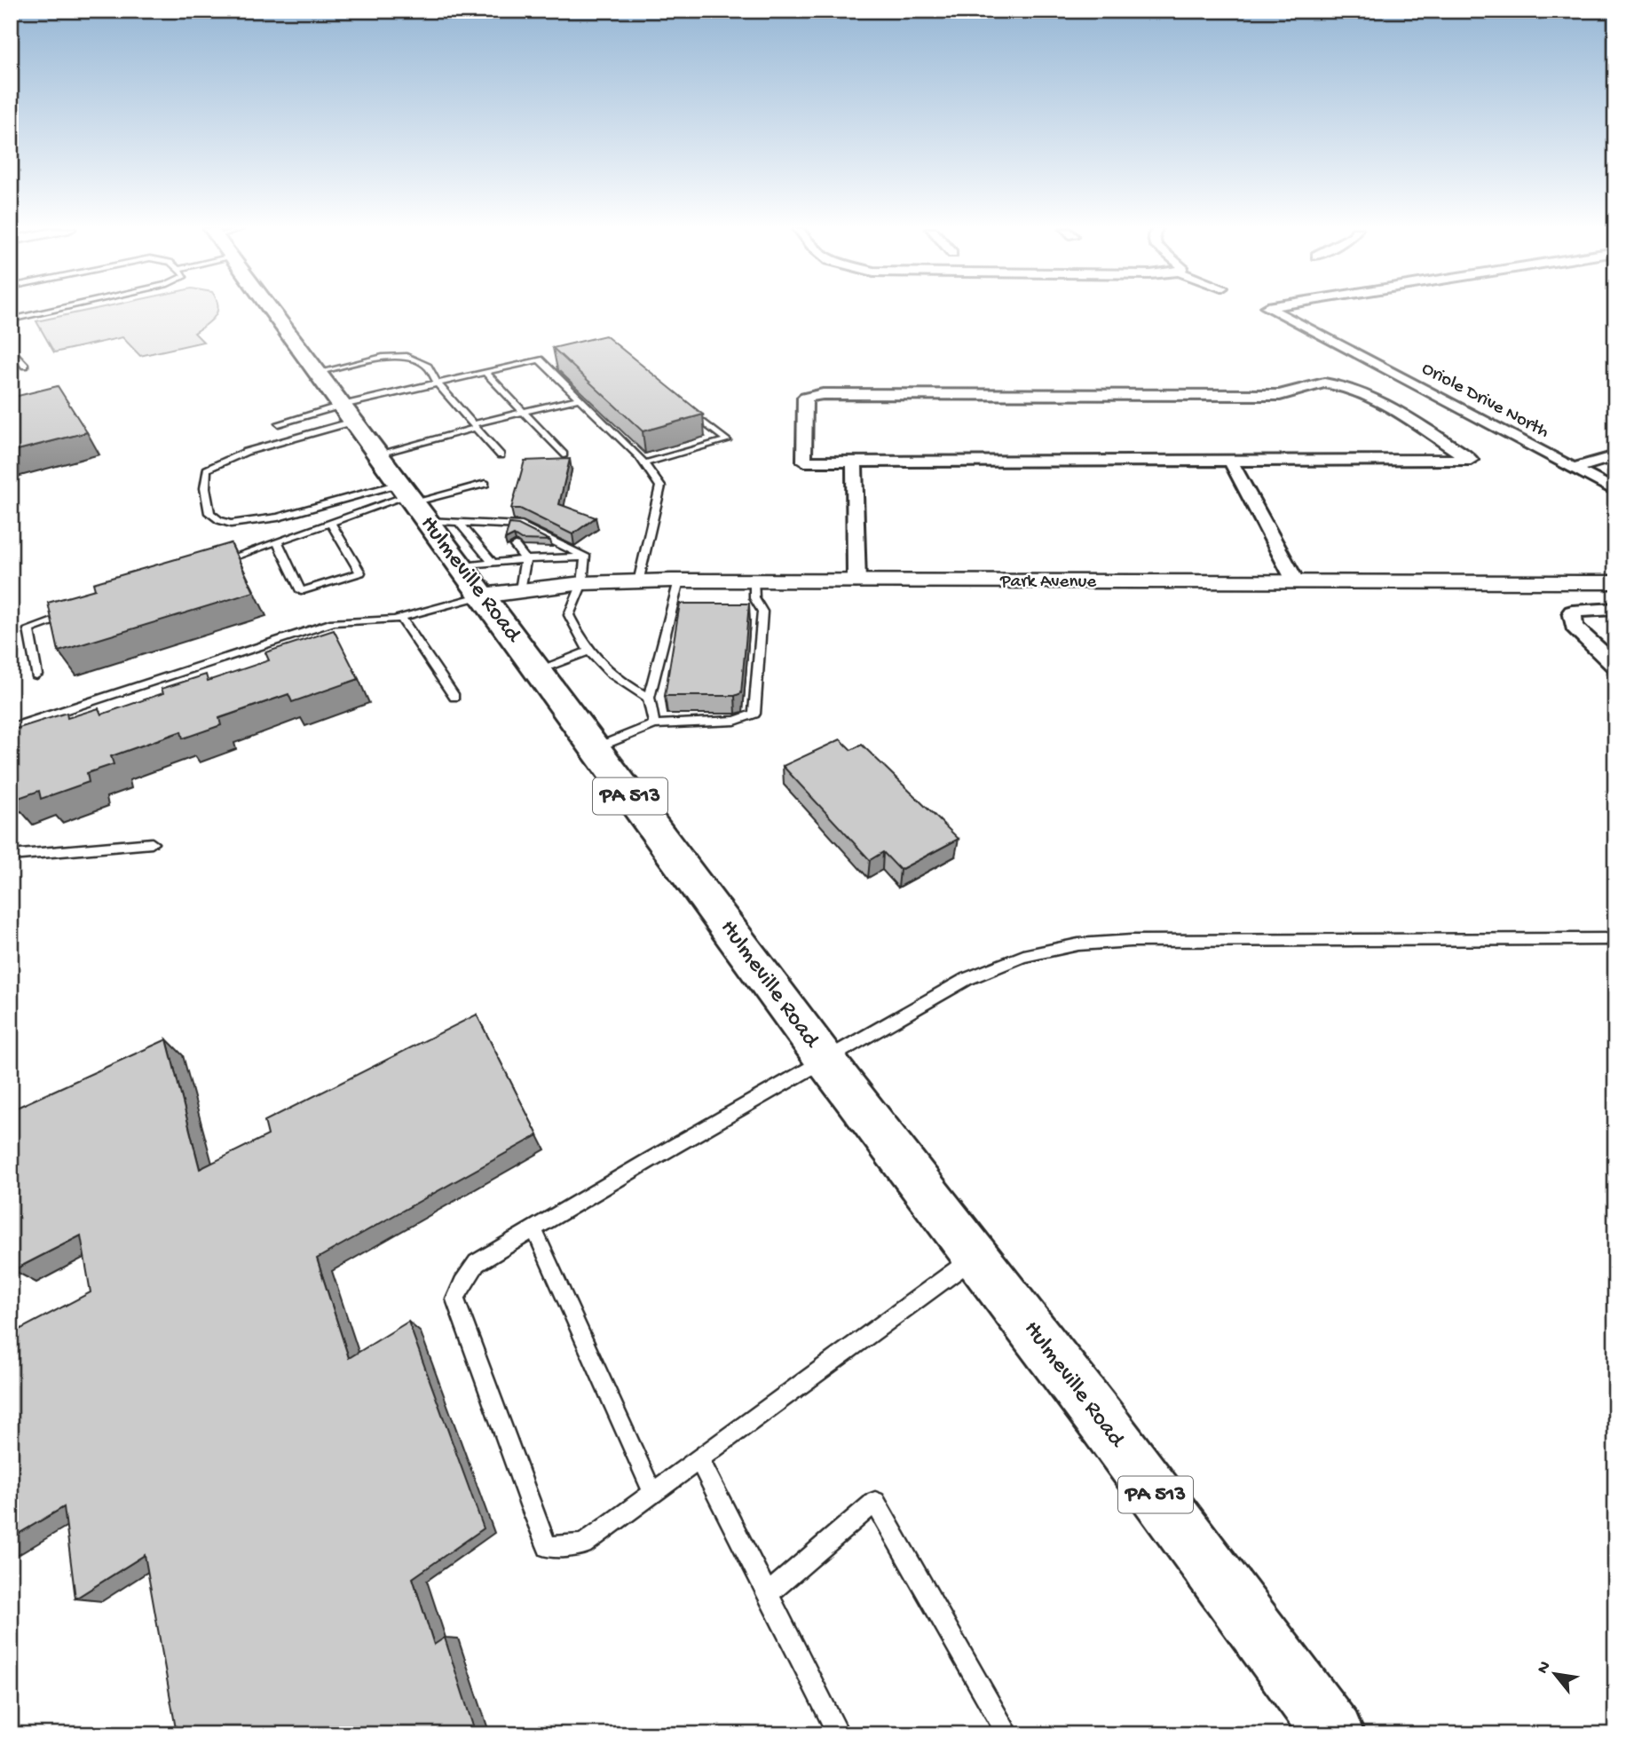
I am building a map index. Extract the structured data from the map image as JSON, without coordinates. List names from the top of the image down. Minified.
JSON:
{"streets":{"main road":["Hulmeville Road","PA 513"],"street":["Oriole Drive North","Park Avenue"]},"crossings":[["Hulmeville Road","Park Avenue"]],"north":"top left"}
